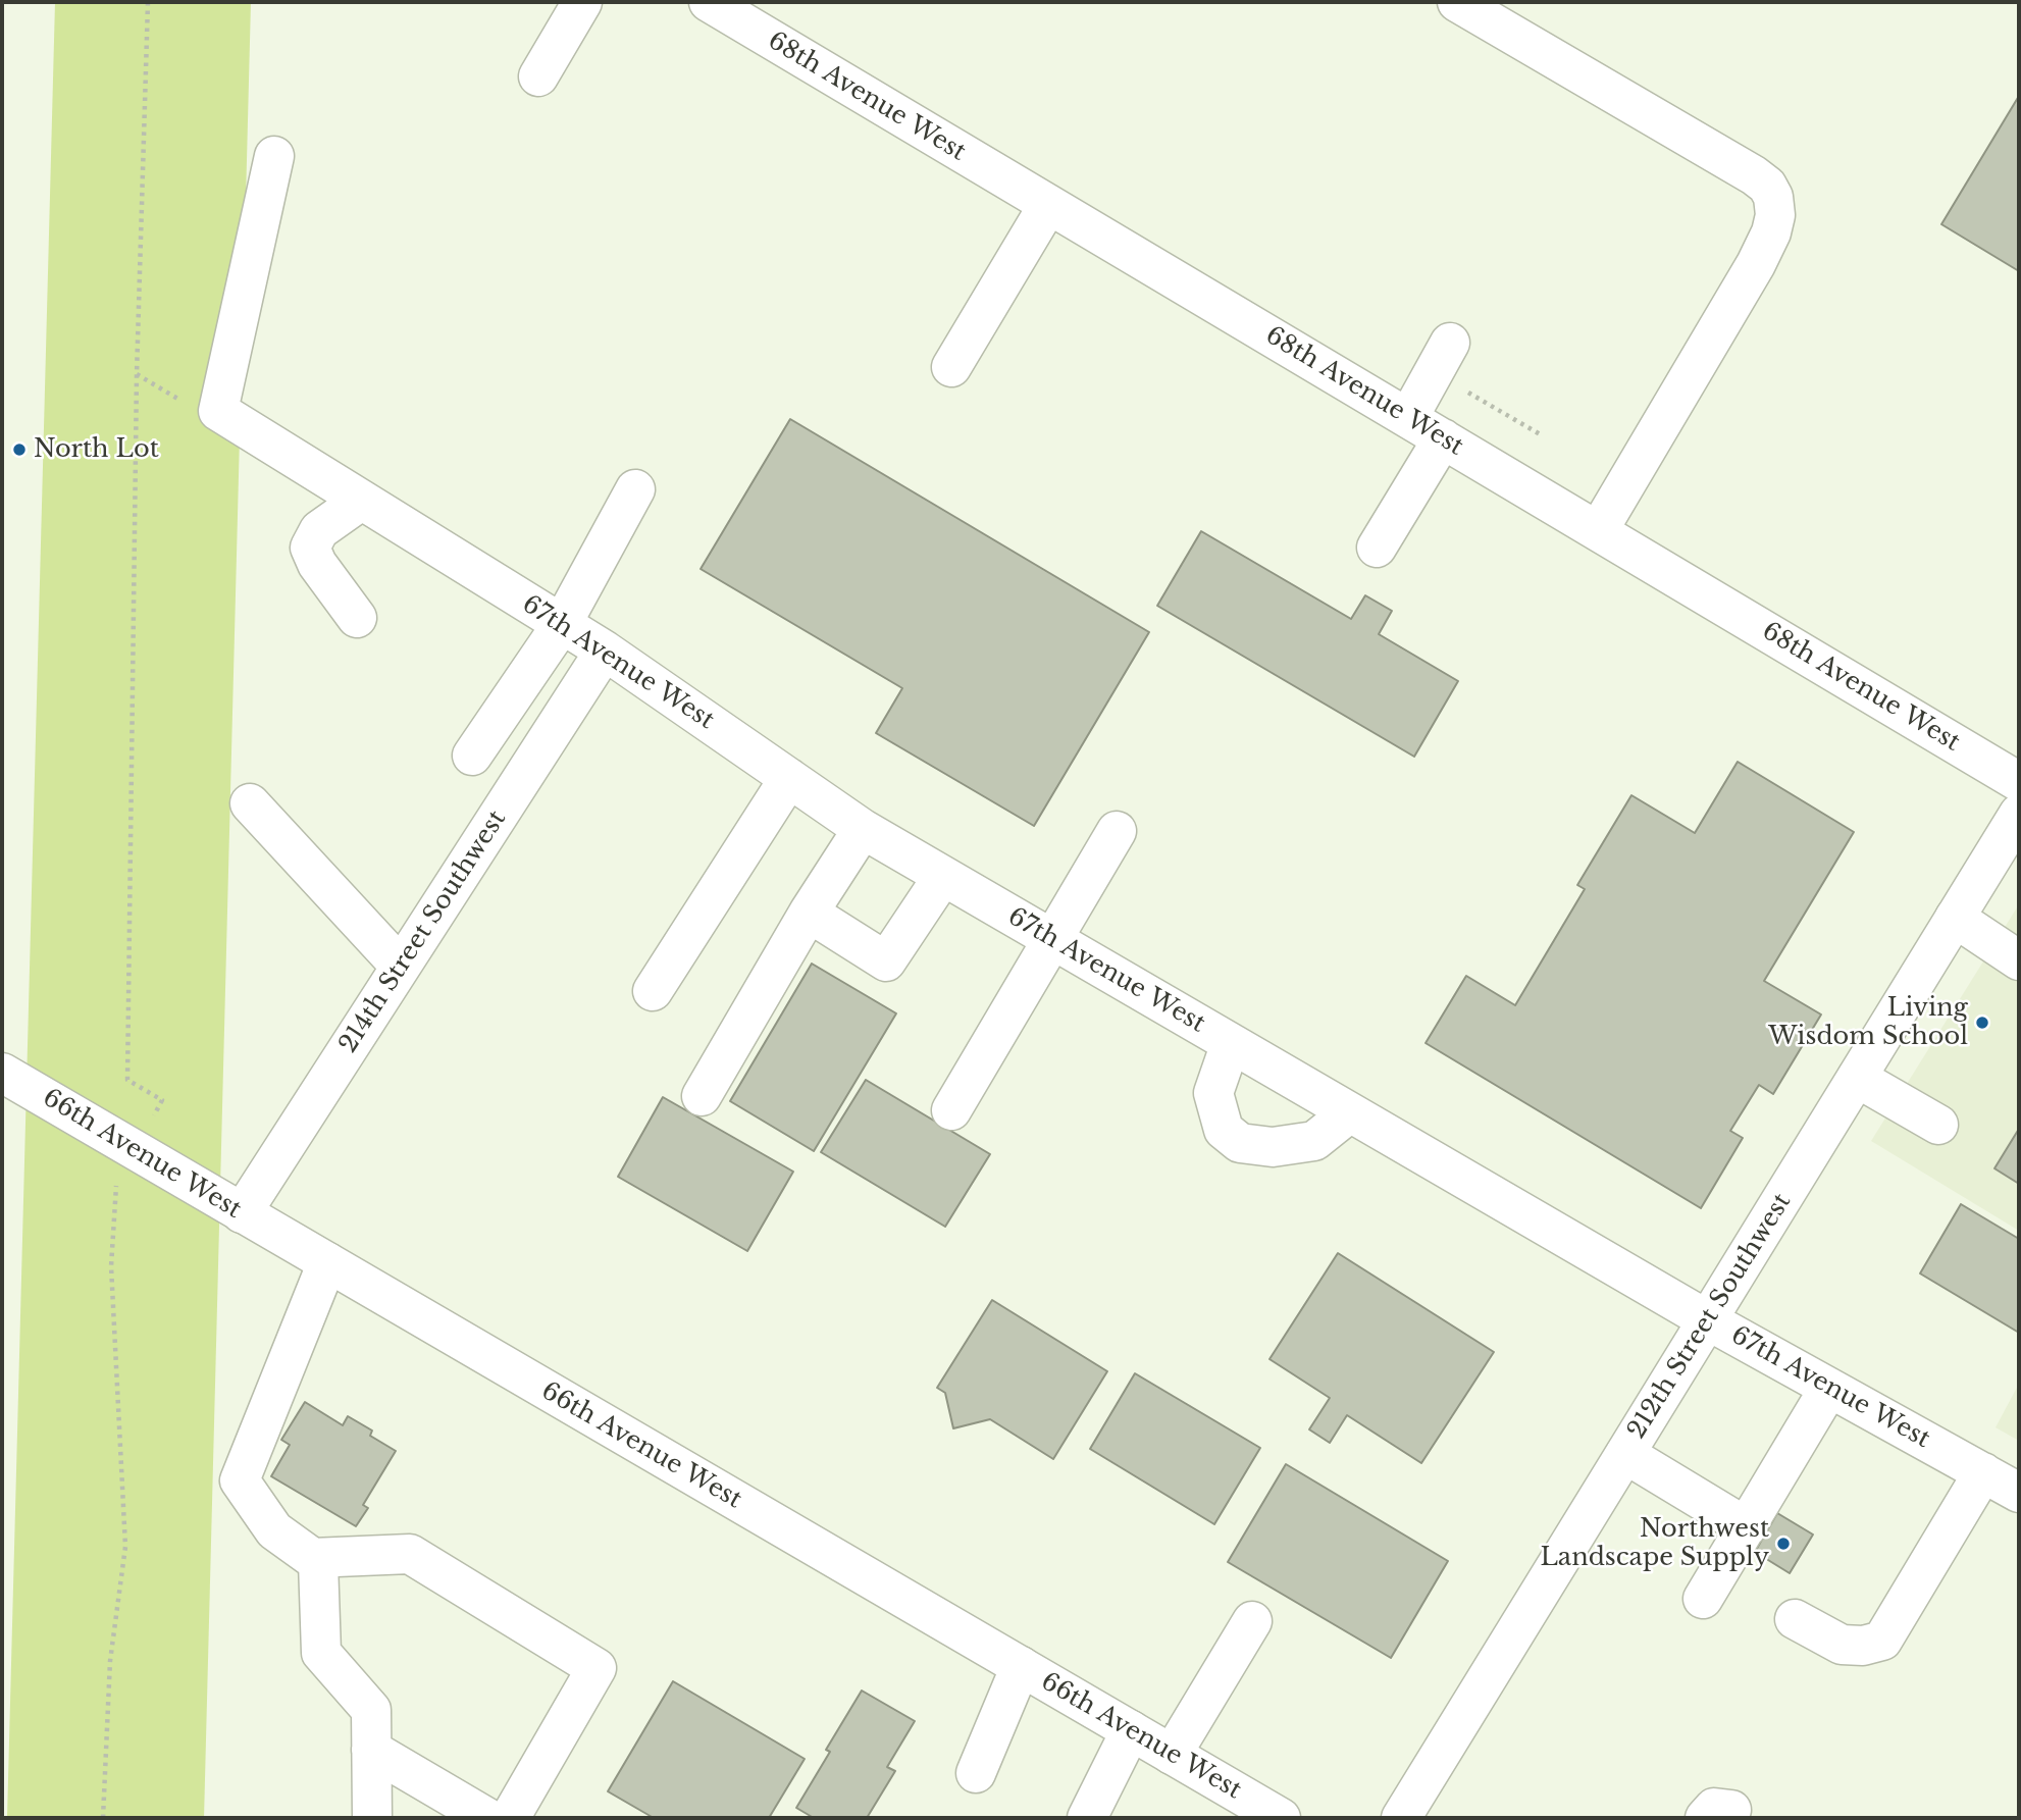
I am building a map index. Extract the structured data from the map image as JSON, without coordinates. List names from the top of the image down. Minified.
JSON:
{"streets":{"street":["68th Avenue West","67th Avenue West","214th Street Southwest","66th Avenue West","212th Street Southwest"]},"crossings":[["67th Avenue West","214th Street Southwest"],["67th Avenue West","212th Street Southwest"],["214th Street Southwest","66th Avenue West"]],"places":["North Lot","Living Wisdom School","Northwest Landscape Supply"]}
